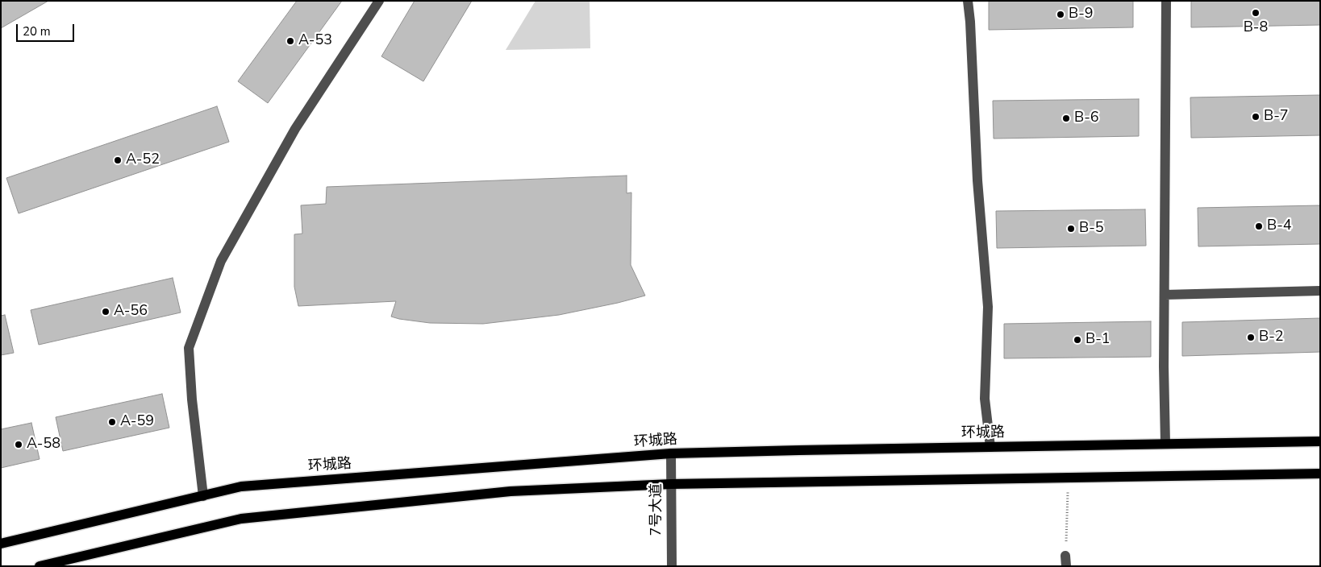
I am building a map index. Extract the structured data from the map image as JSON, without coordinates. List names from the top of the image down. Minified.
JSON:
{"streets":{"main road":["环城路"],"street":["7号大道"]},"crossings":[["环城路","7号大道"]],"places":["B-8","B-9","A-53","B-7","B-6","A-52","B-4","B-5","A-56","B-2","B-1","A-59","A-58"],"scale_bar":"20 m"}
